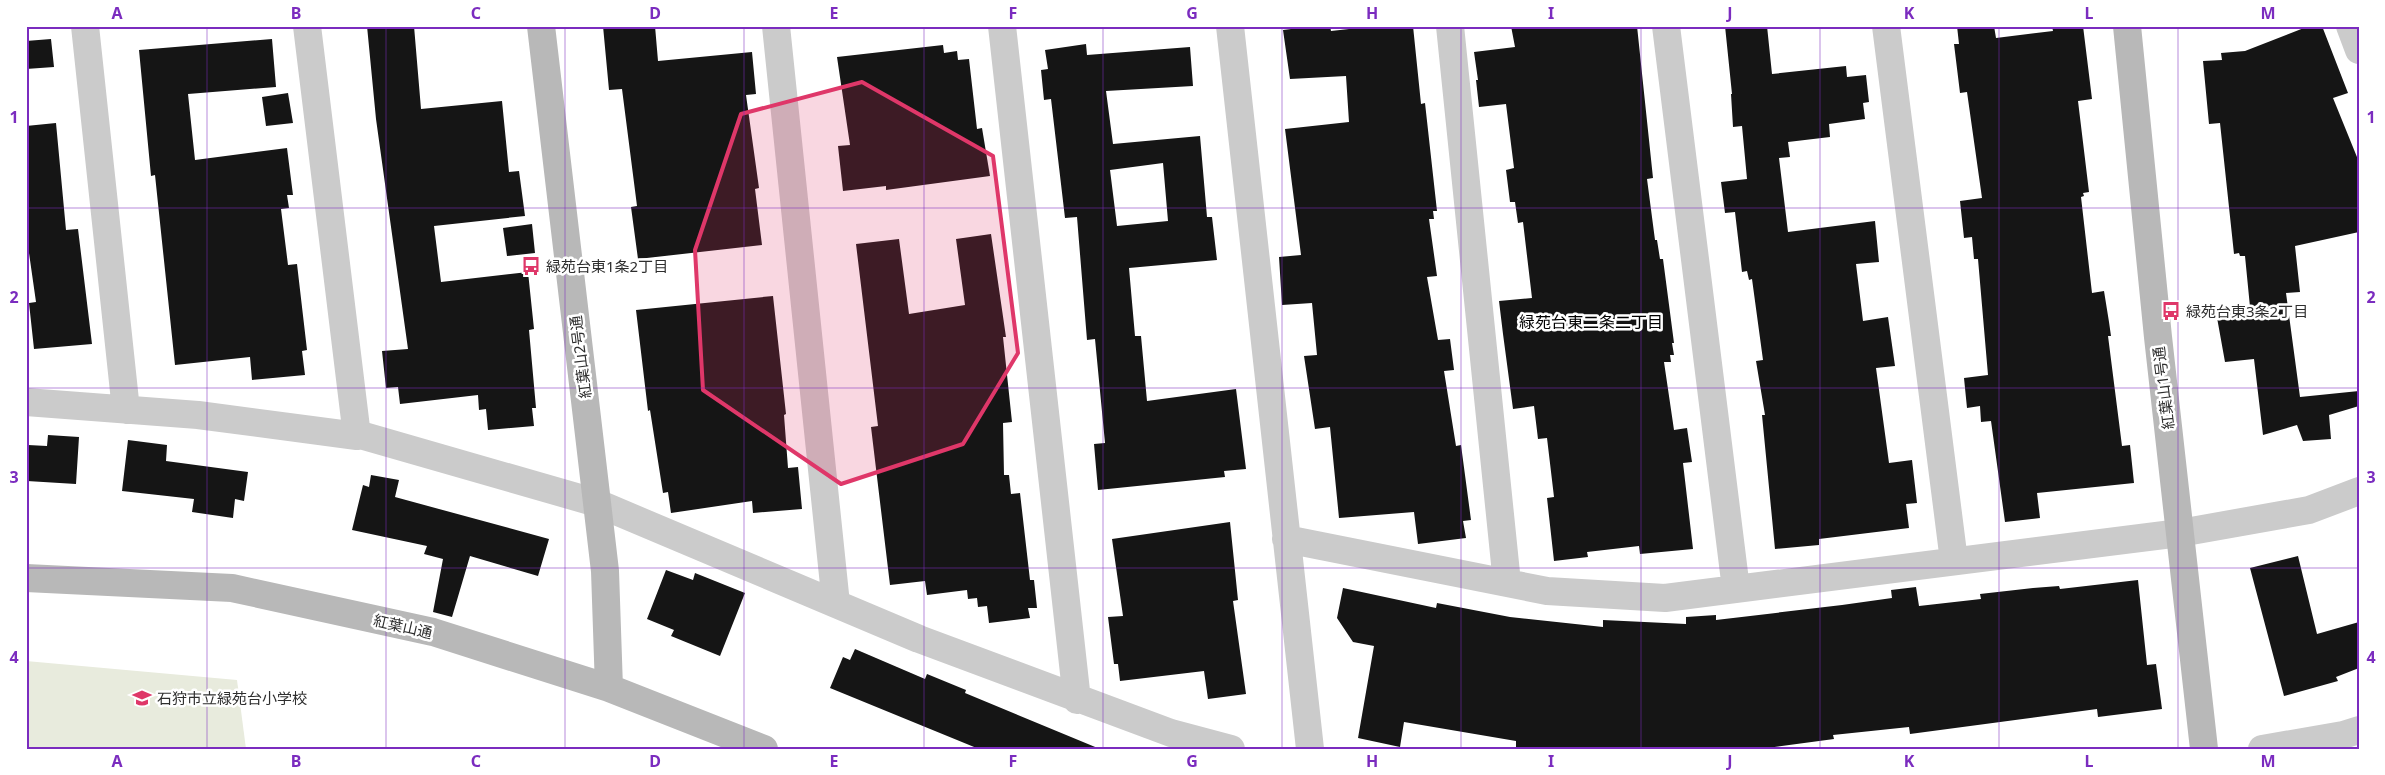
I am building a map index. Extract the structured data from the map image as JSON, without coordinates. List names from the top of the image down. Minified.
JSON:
{"streets":{"street":["紅葉山2号通","紅葉山1号通","紅葉山通"]},"crossings":[["紅葉山2号通","紅葉山通"]],"districts":["緑苑台東二条二丁目"],"places":{"bus stop":["緑苑台東1条2丁目","緑苑台東3条2丁目"],"school or university":["石狩市立緑苑台小学校"]},"grid":{"columns":["A","B","C","D","E","F","G","H","I","J","K","L","M"],"rows":["1","2","3","4"]}}
